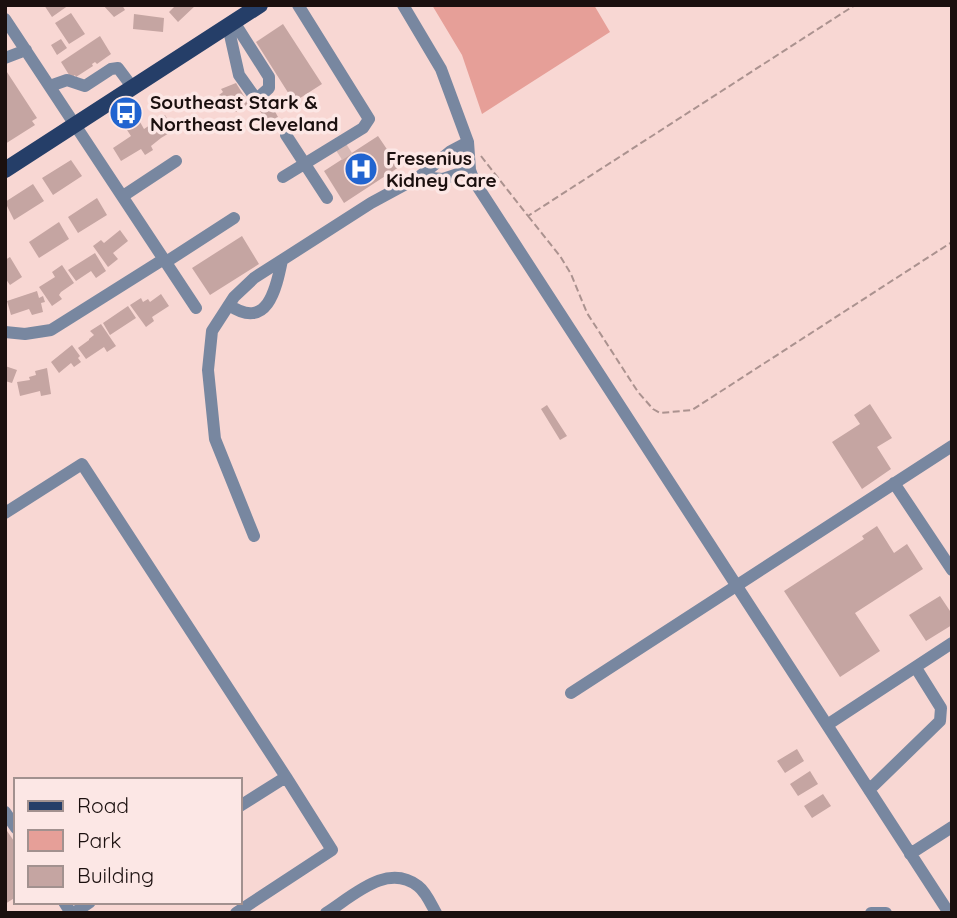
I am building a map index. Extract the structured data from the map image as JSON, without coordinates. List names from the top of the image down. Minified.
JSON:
{"places":{"bus stop":["Southeast Stark & Northeast Cleveland"],"hospital":["Fresenius Kidney Care"]},"legend":["Road","Park","Building"]}
